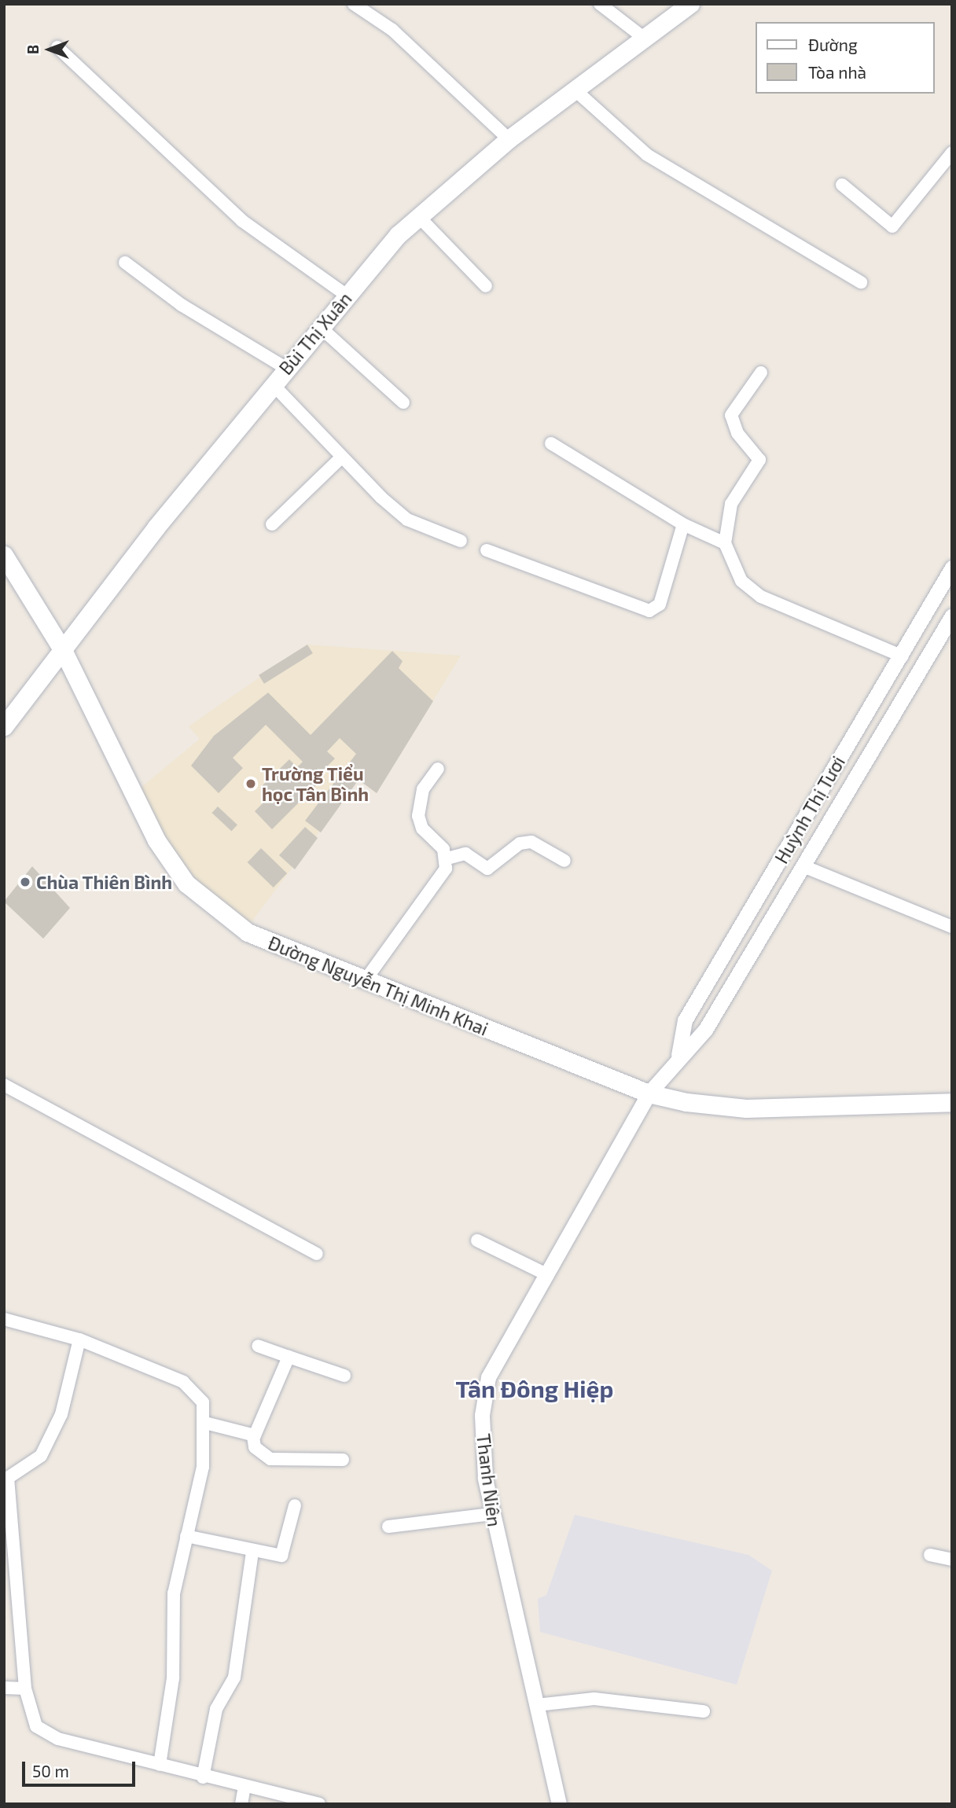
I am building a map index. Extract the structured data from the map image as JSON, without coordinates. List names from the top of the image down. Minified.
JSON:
{"streets":{"main road":["Bùi Thị Xuân","Đường Nguyễn Thị Minh Khai"],"street":["Huỳnh Thị Tươi","Thanh Niên"]},"crossings":[["Bùi Thị Xuân","Đường Nguyễn Thị Minh Khai"],["Huỳnh Thị Tươi","Đường Nguyễn Thị Minh Khai"],["Huỳnh Thị Tươi","Thanh Niên"],["Đường Nguyễn Thị Minh Khai","Thanh Niên"]],"districts":["Tân Đông Hiệp"],"places":["Trường Tiểu học Tân Bình","Chùa Thiên Bình"],"legend":["Đường","Tòa nhà"],"scale_bar":"50 m","north":"left"}
